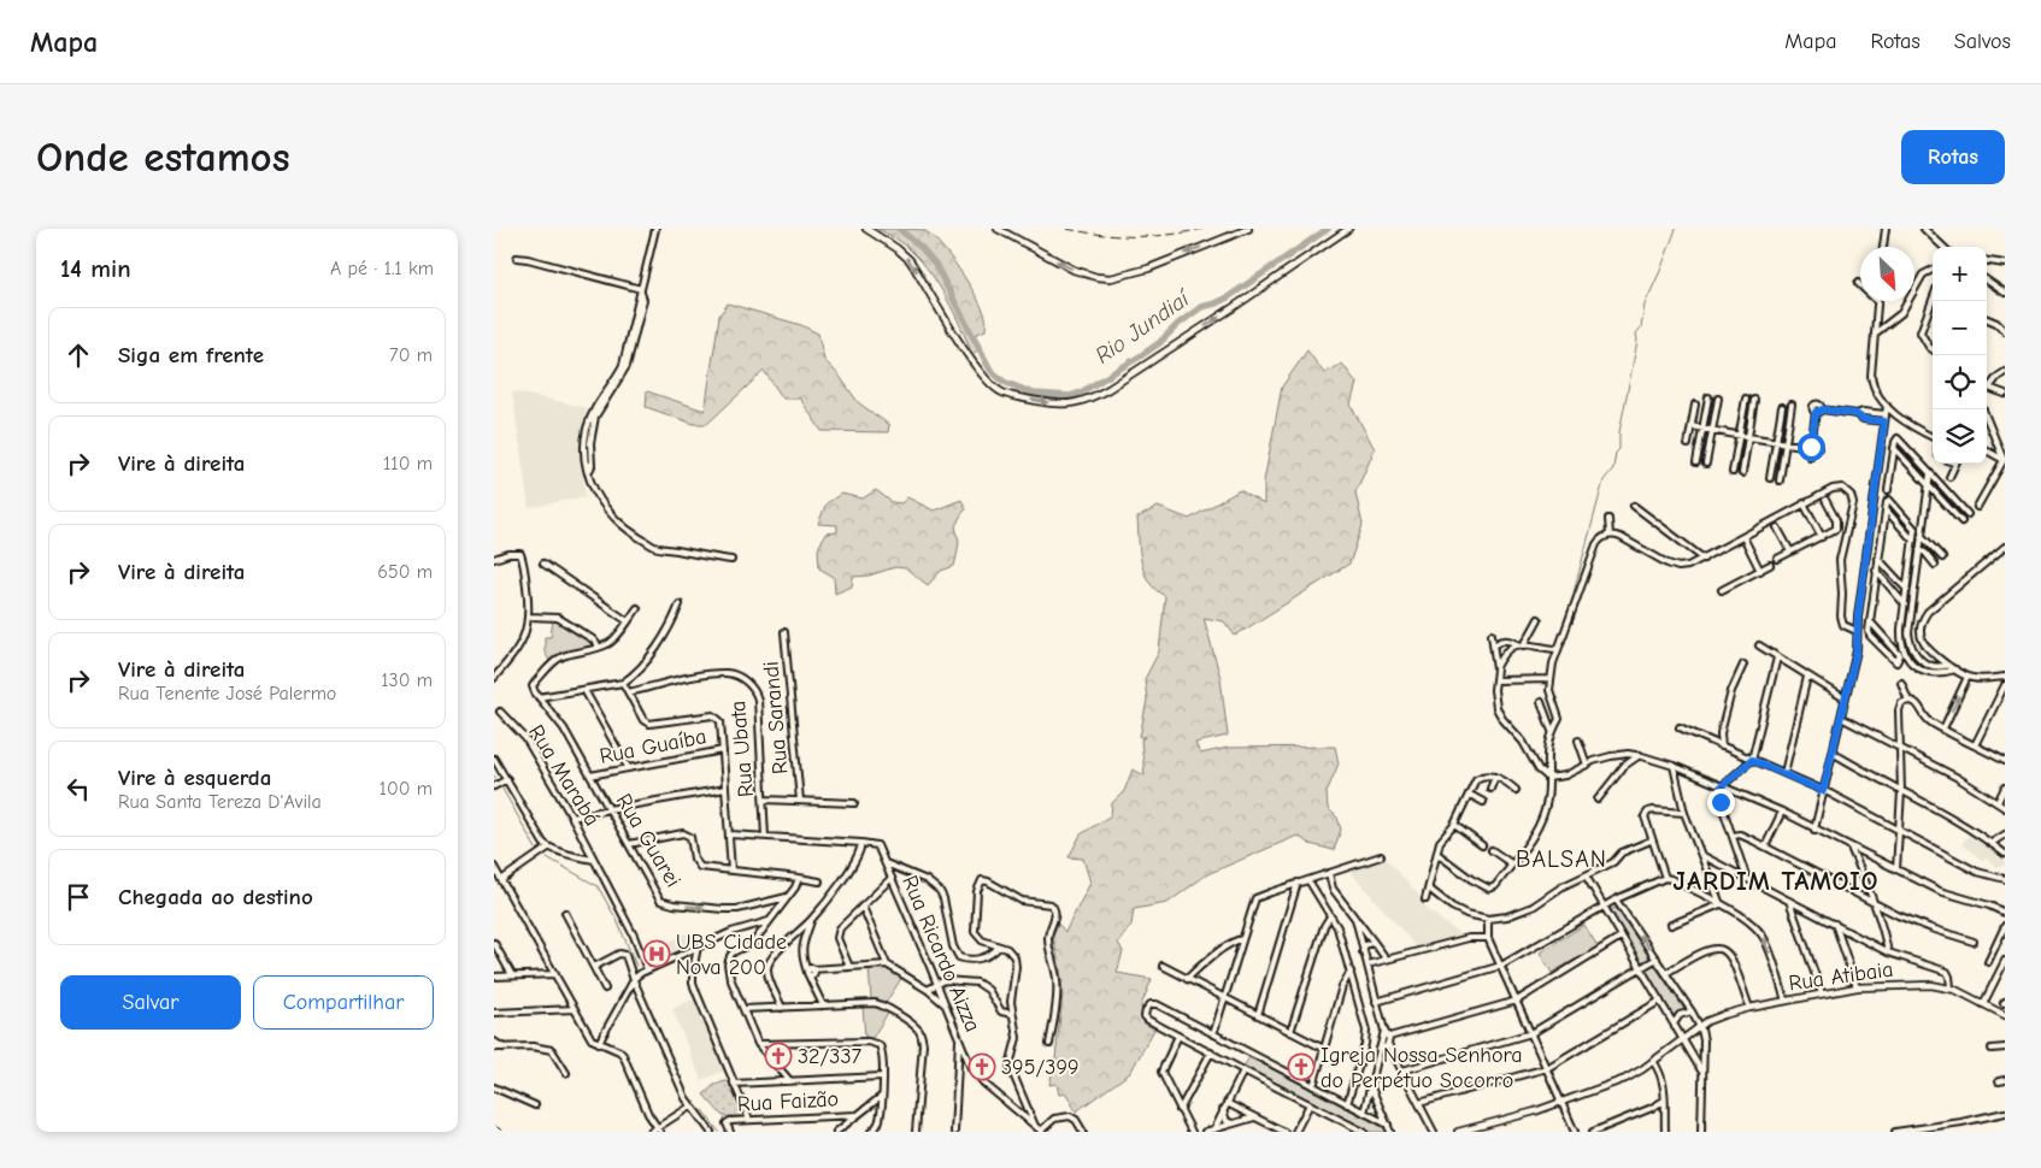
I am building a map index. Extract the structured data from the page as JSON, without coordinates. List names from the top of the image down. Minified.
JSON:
{"streets":{"main road":["Rua Atibaia"],"street":["Rua Sarandi","Rua Guaíba","Rua Ubata","Rua Marabá","Rua Guarei","Rua Ricardo Aizza","Rua Faizão"]},"crossings":[["Rua Guaíba","Rua Guarei"]],"one_way":["Rua Guarei"],"districts":["BALSAN","JARDIM TAMOIO"],"water":["Rio Jundiaí"],"places":{"hospital":["UBS Cidade Nova 200"],"church":["32/337","395/399","Igreja Nossa Senhora do Perpétuo Socorro"]},"north":"bottom right","page":{"header":"Mapa","nav":["Mapa","Rotas","Salvos"],"buttons":["Rotas",["Salvar","Compartilhar"]],"title":"Onde estamos","heading":["14 min","A pé · 1.1 km"],"map_buttons":["+","−"],"list":[["Siga em frente","70 m"],["Vire à direita","110 m"],["Vire à direita","650 m"],["Vire à direita","Rua Tenente José Palermo","130 m"],["Vire à esquerda","Rua Santa Tereza D'Avila","100 m"],"Chegada ao destino"]}}
